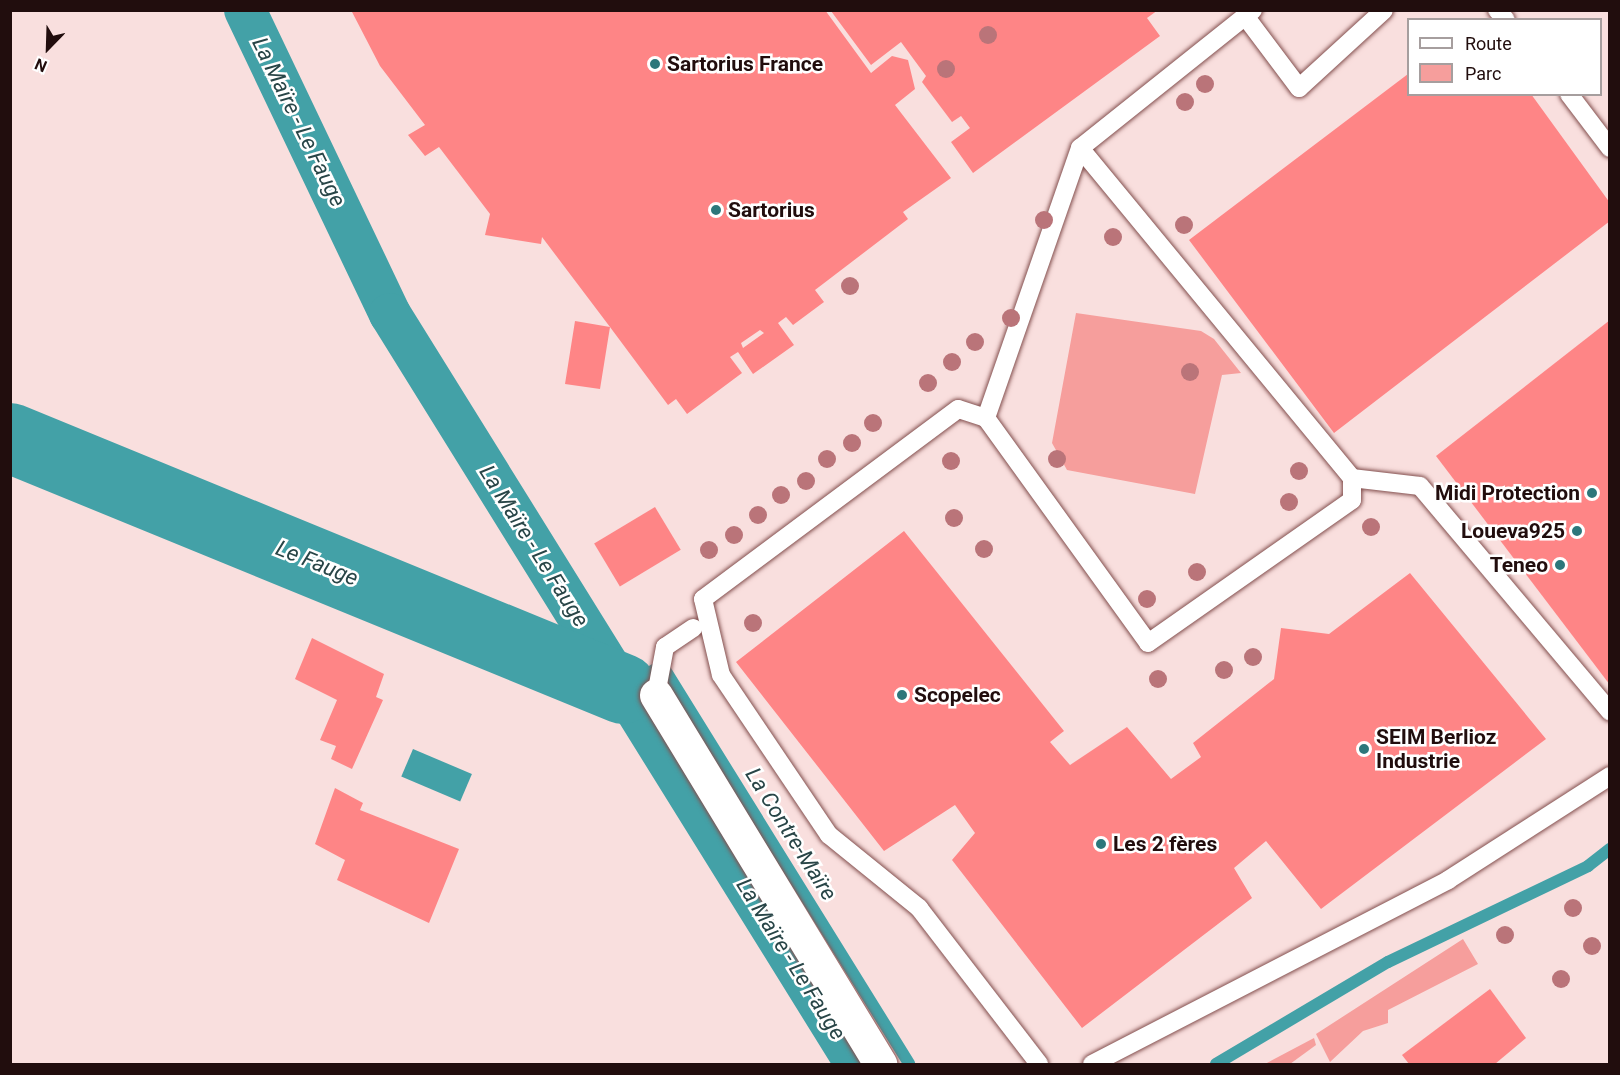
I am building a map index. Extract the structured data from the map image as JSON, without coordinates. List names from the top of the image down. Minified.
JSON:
{"water":["La Maïre - Le Fauge","Le Fauge","La Contre-Maïre"],"places":["Sartorius France","Sartorius","Midi Protection","Loueva925","Teneo","Scopelec","SEIM Berlioz Industrie","Les 2 fères"],"legend":["Route","Parc"],"north":"bottom left"}
